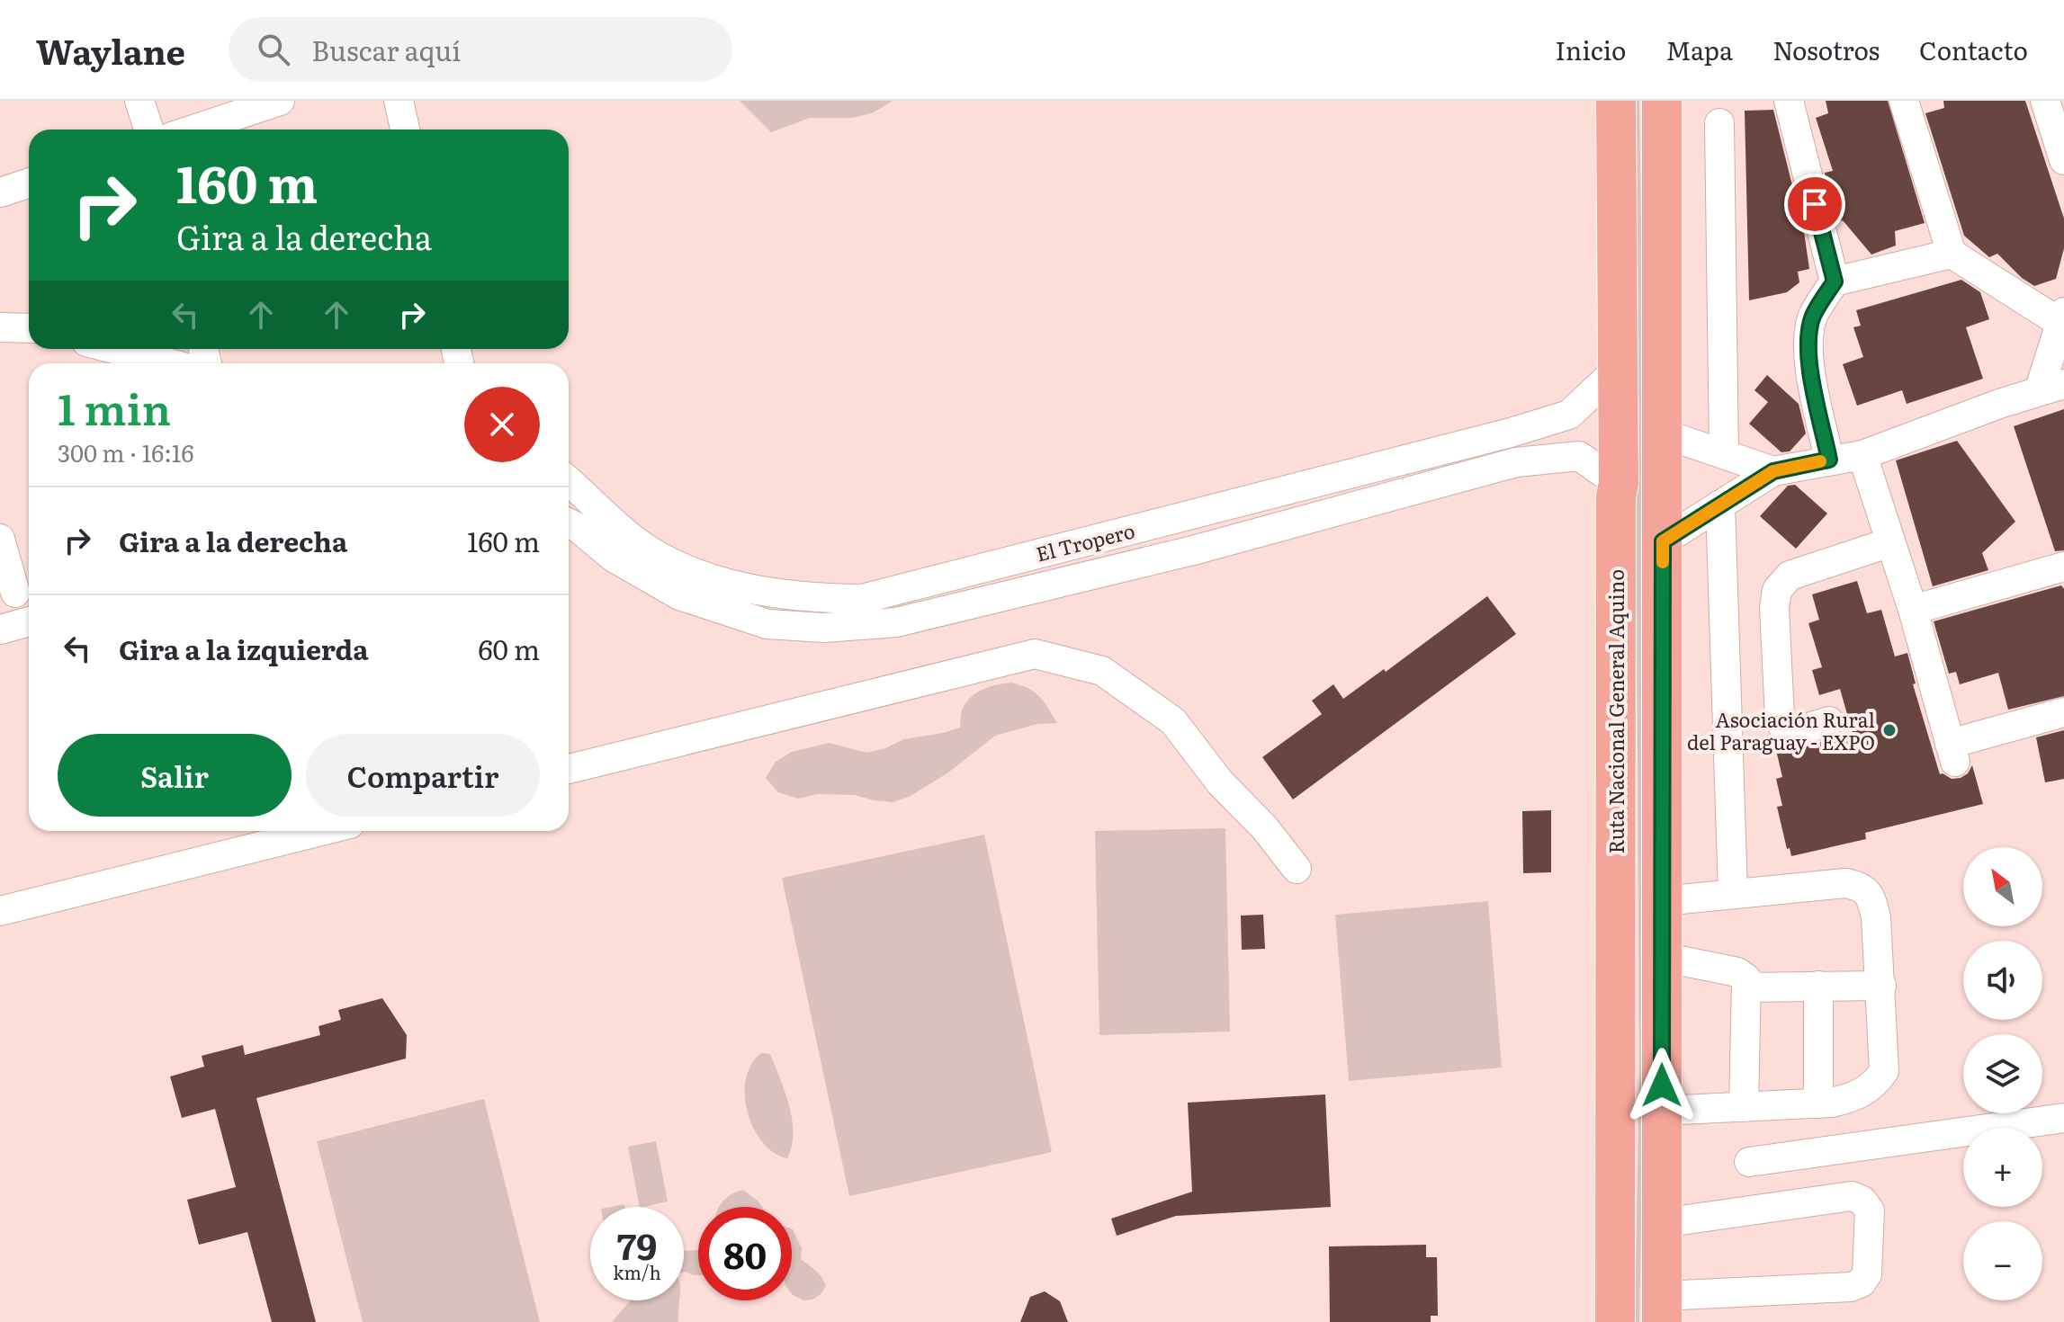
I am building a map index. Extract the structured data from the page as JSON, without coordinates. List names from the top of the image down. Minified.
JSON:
{"streets":{"highway":["Ruta Nacional General Aquino"],"street":["El Tropero"]},"crossings":[["El Tropero","Ruta Nacional General Aquino"]],"places":["Asociación Rural del Paraguay - EXPO"],"north":"top left","page":{"header":"Waylane","search":"Buscar aquí","nav":["Inicio","Mapa","Nosotros","Contacto"],"turn":["160 m","Gira a la derecha"],"heading":["1 min","300 m · 16:16"],"list":[{"name":"Gira a la derecha","value":"160 m"},{"name":"Gira a la izquierda","value":"60 m"}],"buttons":["Salir","Compartir"],"map_buttons":["+","−"],"speed":"79 km/h","limit":"80"}}
